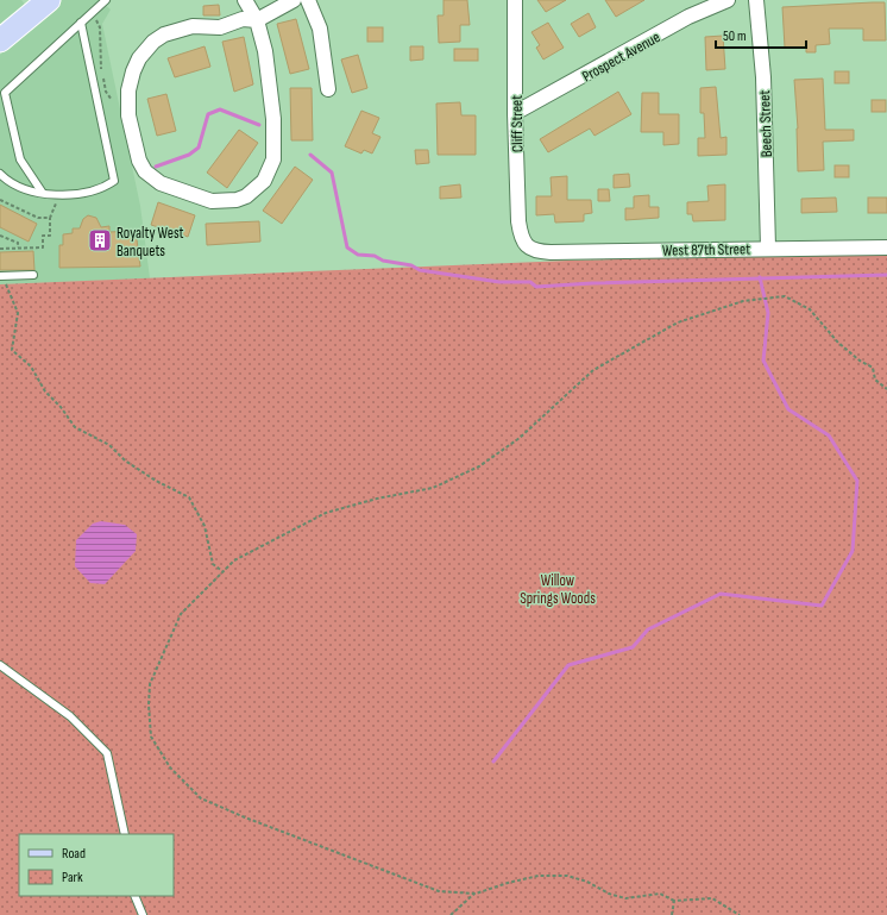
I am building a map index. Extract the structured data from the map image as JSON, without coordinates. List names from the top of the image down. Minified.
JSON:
{"streets":{"street":["Prospect Avenue","Cliff Street","Beech Street","West 87th Street"]},"crossings":[["Prospect Avenue","Cliff Street"],["Cliff Street","West 87th Street"],["Beech Street","West 87th Street"]],"parks":["Willow Springs Woods"],"places":{"building":["Royalty West Banquets"]},"legend":["Road","Park"],"scale_bar":"50 m"}
